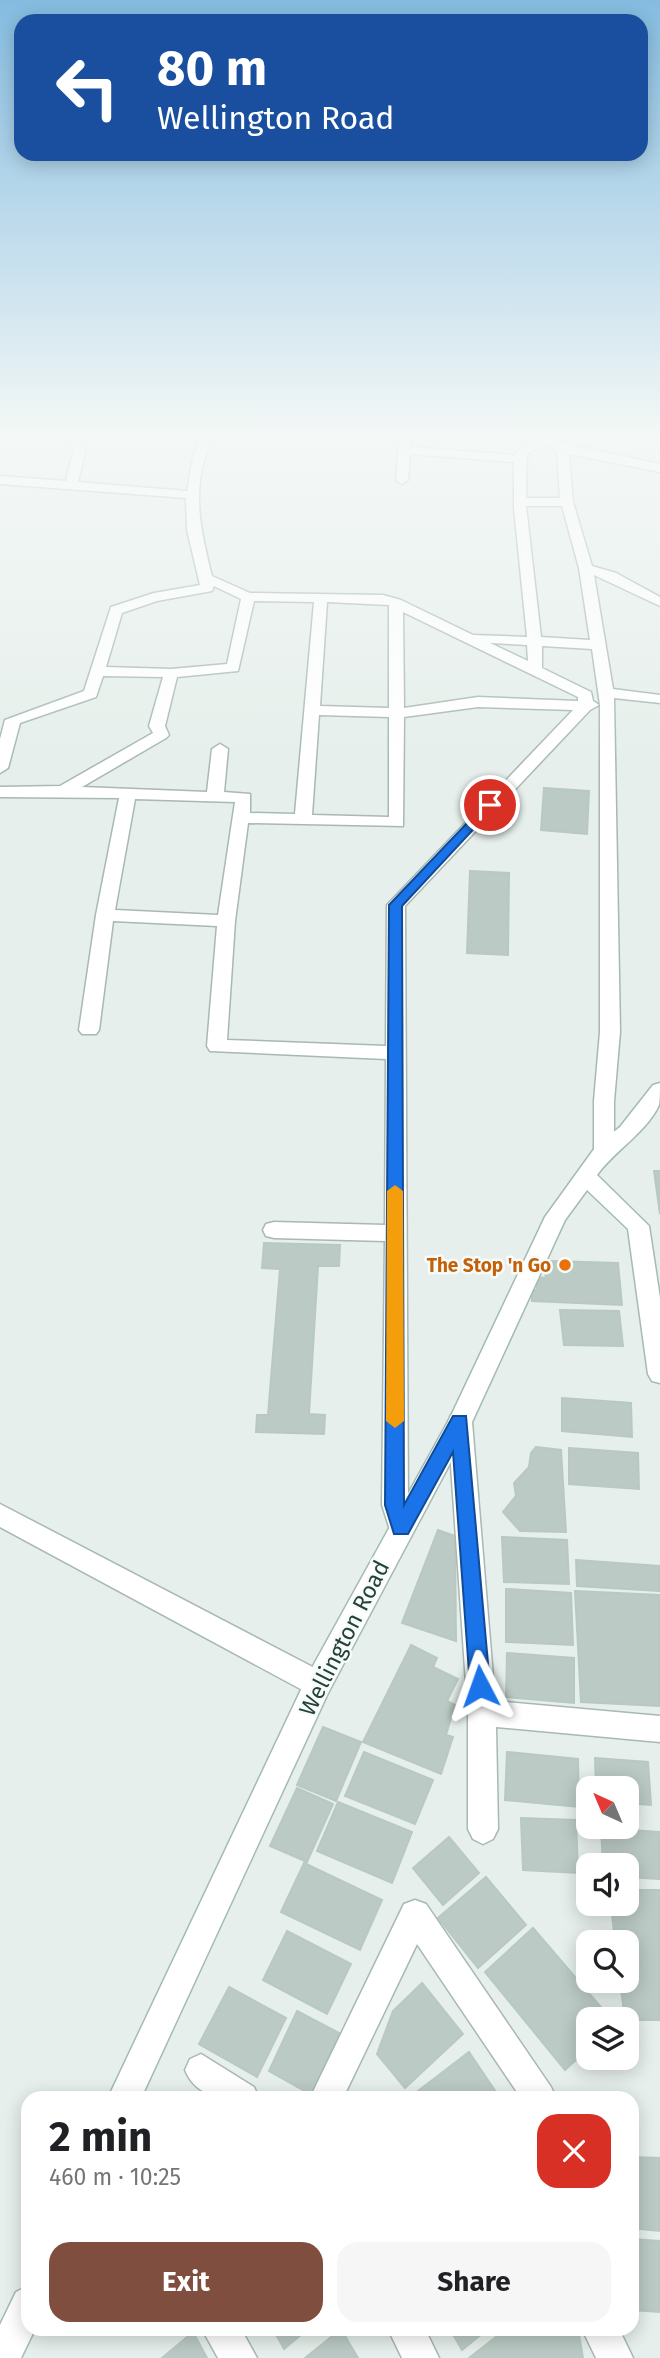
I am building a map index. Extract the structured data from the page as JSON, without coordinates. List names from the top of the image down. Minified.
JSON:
{"streets":{"street":["Wellington Road"]},"places":["The Stop 'n Go"],"north":"top left","page":{"turn":["80 m","Wellington Road"],"heading":["2 min","460 m · 10:25"],"buttons":["Exit","Share"]}}
